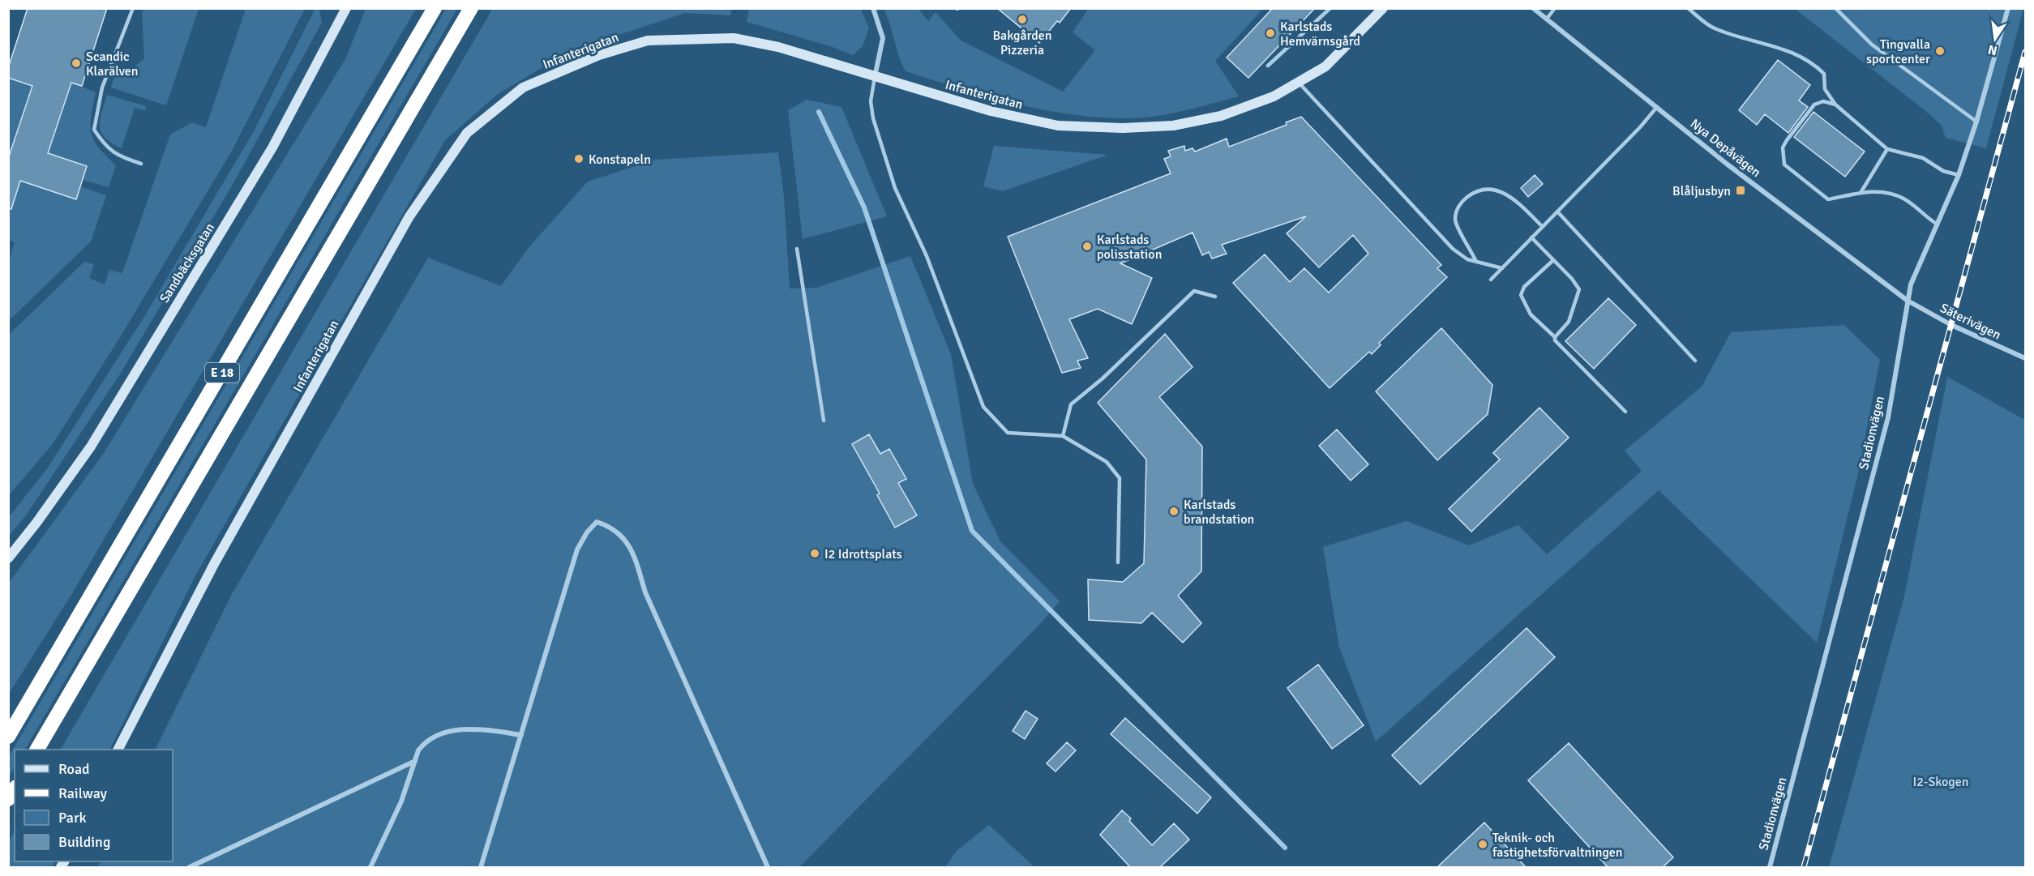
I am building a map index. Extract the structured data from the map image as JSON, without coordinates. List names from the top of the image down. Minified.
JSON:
{"streets":{"highway":["E 18"],"street":["Infanterigatan","Nya Depåvägen","Sandbäcksgatan","Säterivägen","Stadionvägen"]},"crossings":[["Nya Depåvägen","Säterivägen"],["Nya Depåvägen","Stadionvägen"],["Säterivägen","Stadionvägen"]],"parks":["I2-Skogen"],"places":{"other":["Bakgården Pizzeria","Karlstads Hemvärnsgård","Tingvalla sportcenter","Scandic Klarälven","Konstapeln","Karlstads polisstation","Karlstads brandstation","I2 Idrottsplats","Teknik- och fastighetsförvaltningen"],"transit":["Blåljusbyn"]},"legend":["Road","Railway","Park","Building"],"north":"bottom"}
